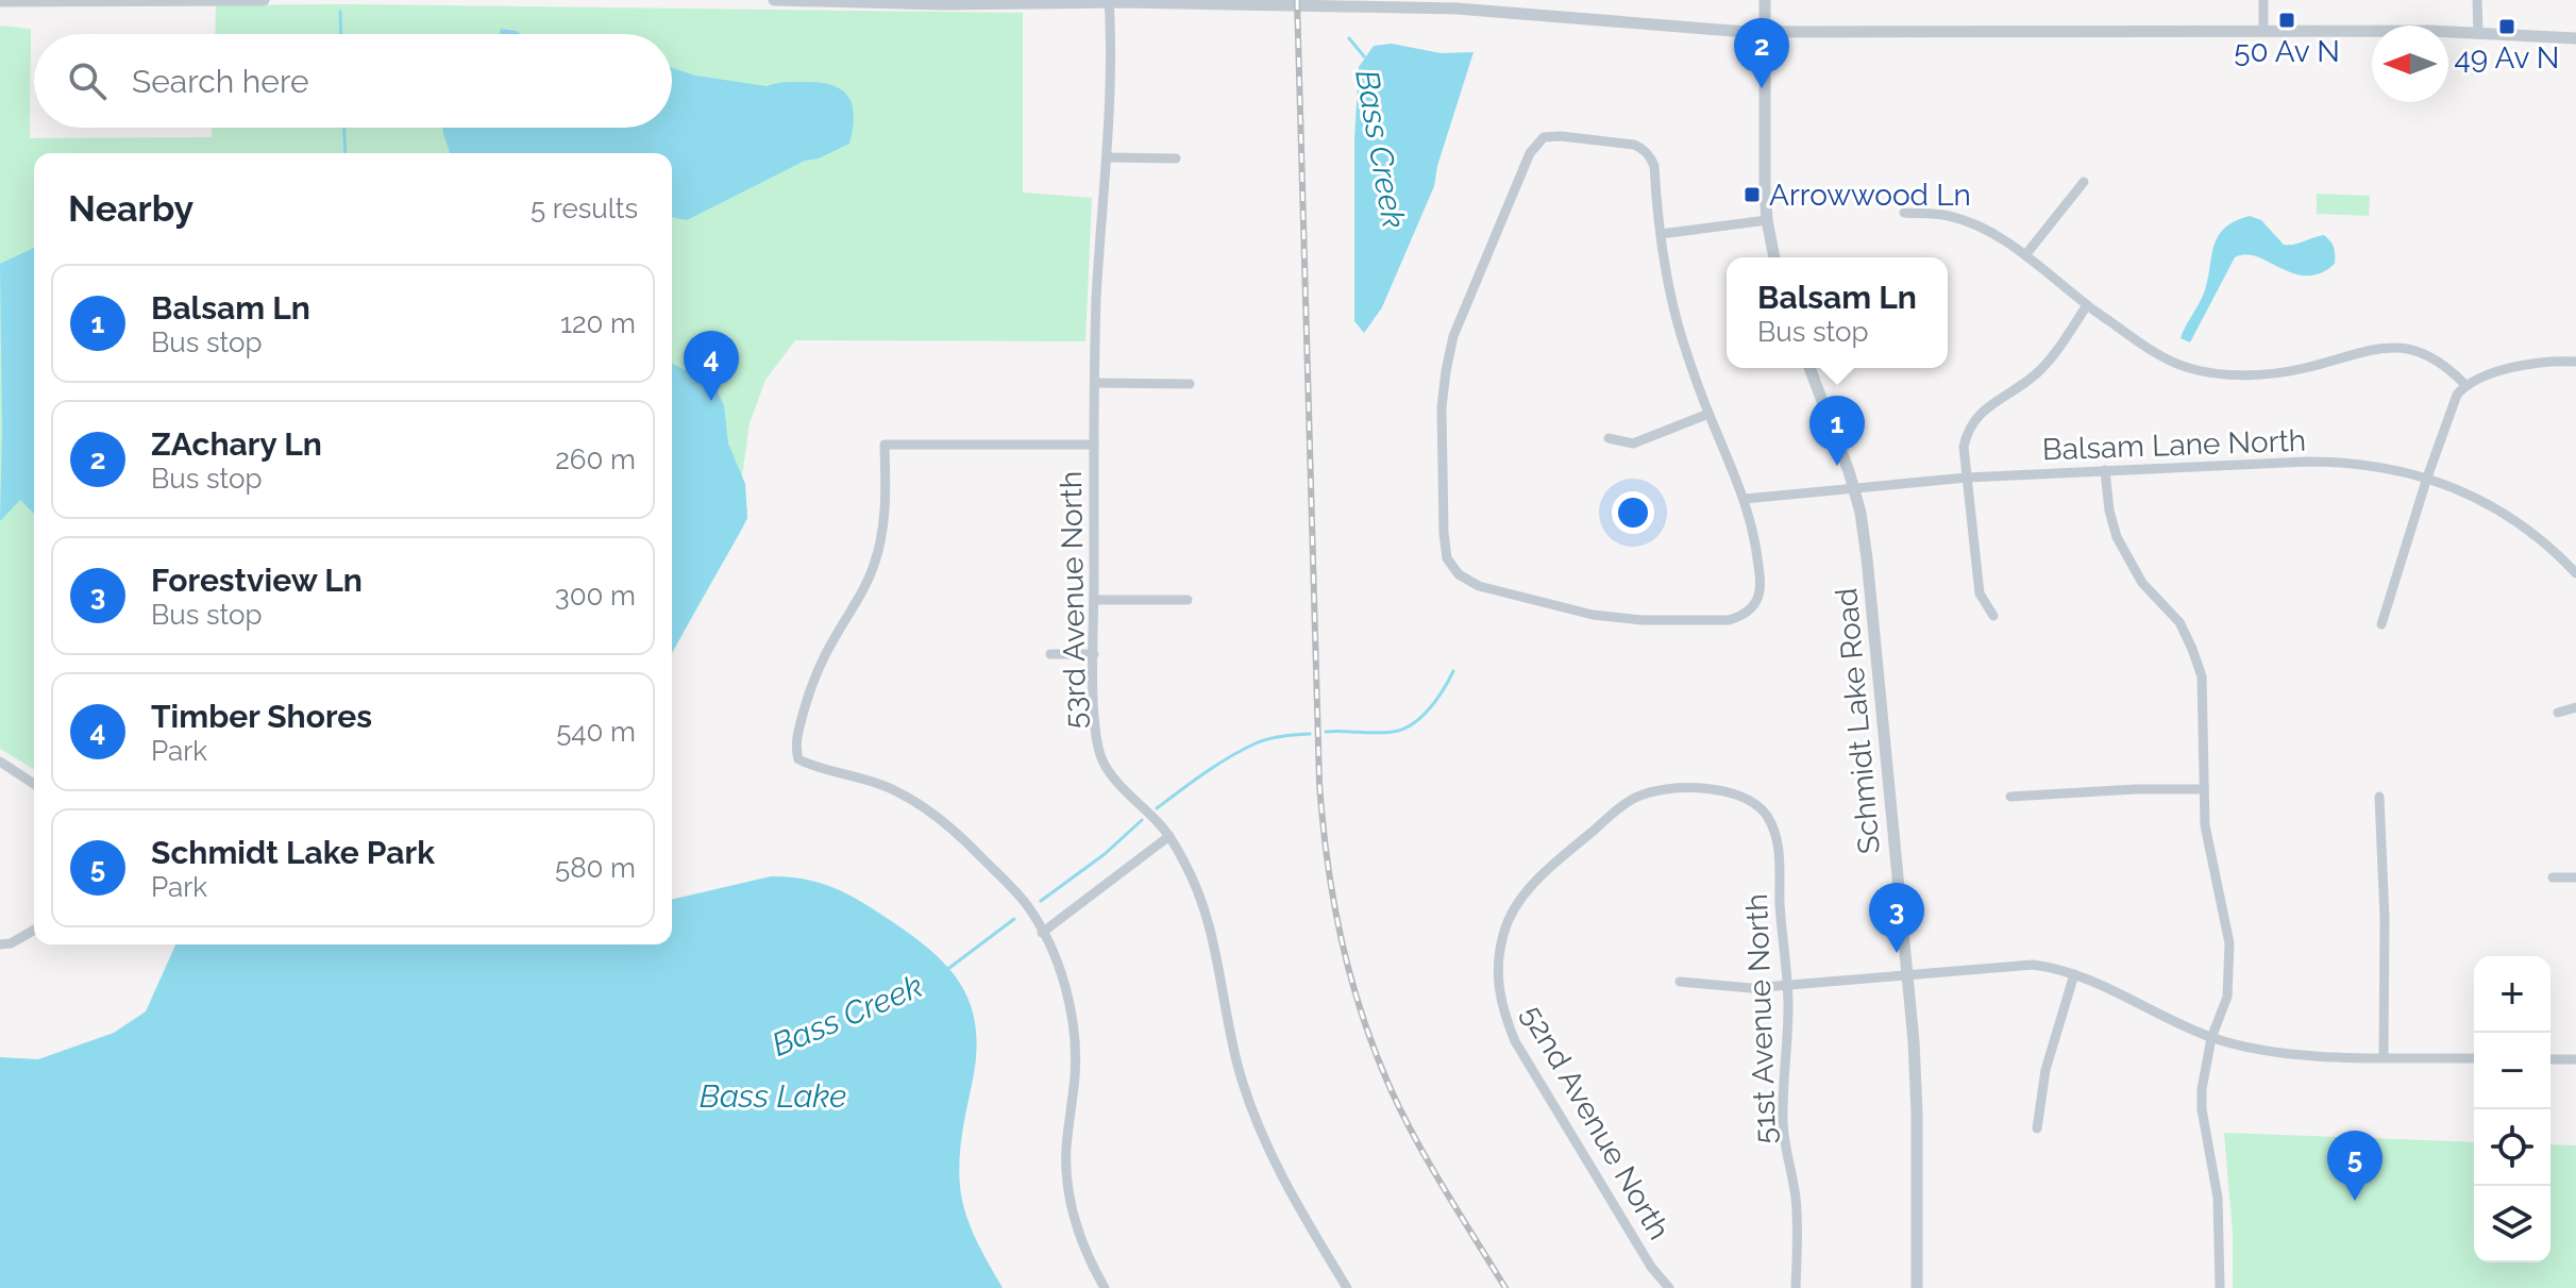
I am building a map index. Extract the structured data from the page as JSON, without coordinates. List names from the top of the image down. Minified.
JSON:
{"streets":{"street":["Balsam Lane North","53rd Avenue North","Schmidt Lake Road","51st Avenue North","52nd Avenue North"]},"crossings":[["Balsam Lane North","Schmidt Lake Road"],["51st Avenue North","52nd Avenue North"]],"water":["Bass Creek","Bass Lake"],"places":{"transit":["50 Av N","49 Av N","Arrowwood Ln"]},"north":"left","page":{"pins":["2","4","1","3","5"],"search":"Search here","heading":["Nearby","5 results"],"popup":["Balsam Ln","Bus stop"],"list":[{"mark":"1","name":"Balsam Ln","note":"Bus stop","value":"120 m"},{"mark":"2","name":"ZAchary Ln","note":"Bus stop","value":"260 m"},{"mark":"3","name":"Forestview Ln","note":"Bus stop","value":"300 m"},{"mark":"4","name":"Timber Shores","note":"Park","value":"540 m"},{"mark":"5","name":"Schmidt Lake Park","note":"Park","value":"580 m"}],"map_buttons":["+","−"]}}
